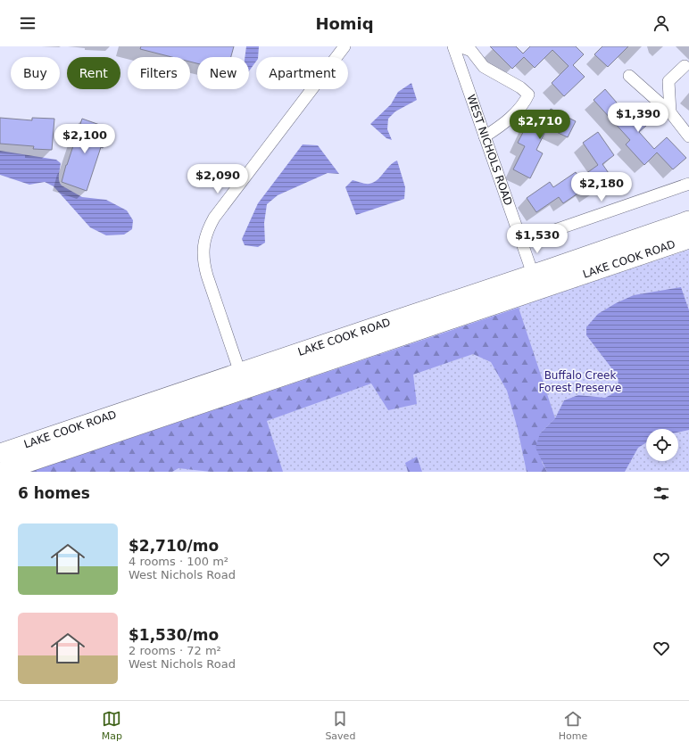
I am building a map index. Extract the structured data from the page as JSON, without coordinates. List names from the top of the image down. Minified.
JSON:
{"streets":{"main road":["LAKE COOK ROAD"],"street":["WEST NICHOLS ROAD"]},"crossings":[["WEST NICHOLS ROAD","LAKE COOK ROAD"]],"parks":["Buffalo Creek Forest Preserve"],"page":{"header":"Homiq","chip":["Buy","Rent","Filters","New","Apartment"],"price":["$1,390","$2,710","$2,100","$2,090","$2,180","$1,530"],"heading":"6 homes","list":[{"name":"$2,710/mo","note":"4 rooms · 100 m² · West Nichols Road"},{"name":"$1,530/mo","note":"2 rooms · 72 m² · West Nichols Road"}],"tabs":["Map","Saved","Home"]}}
